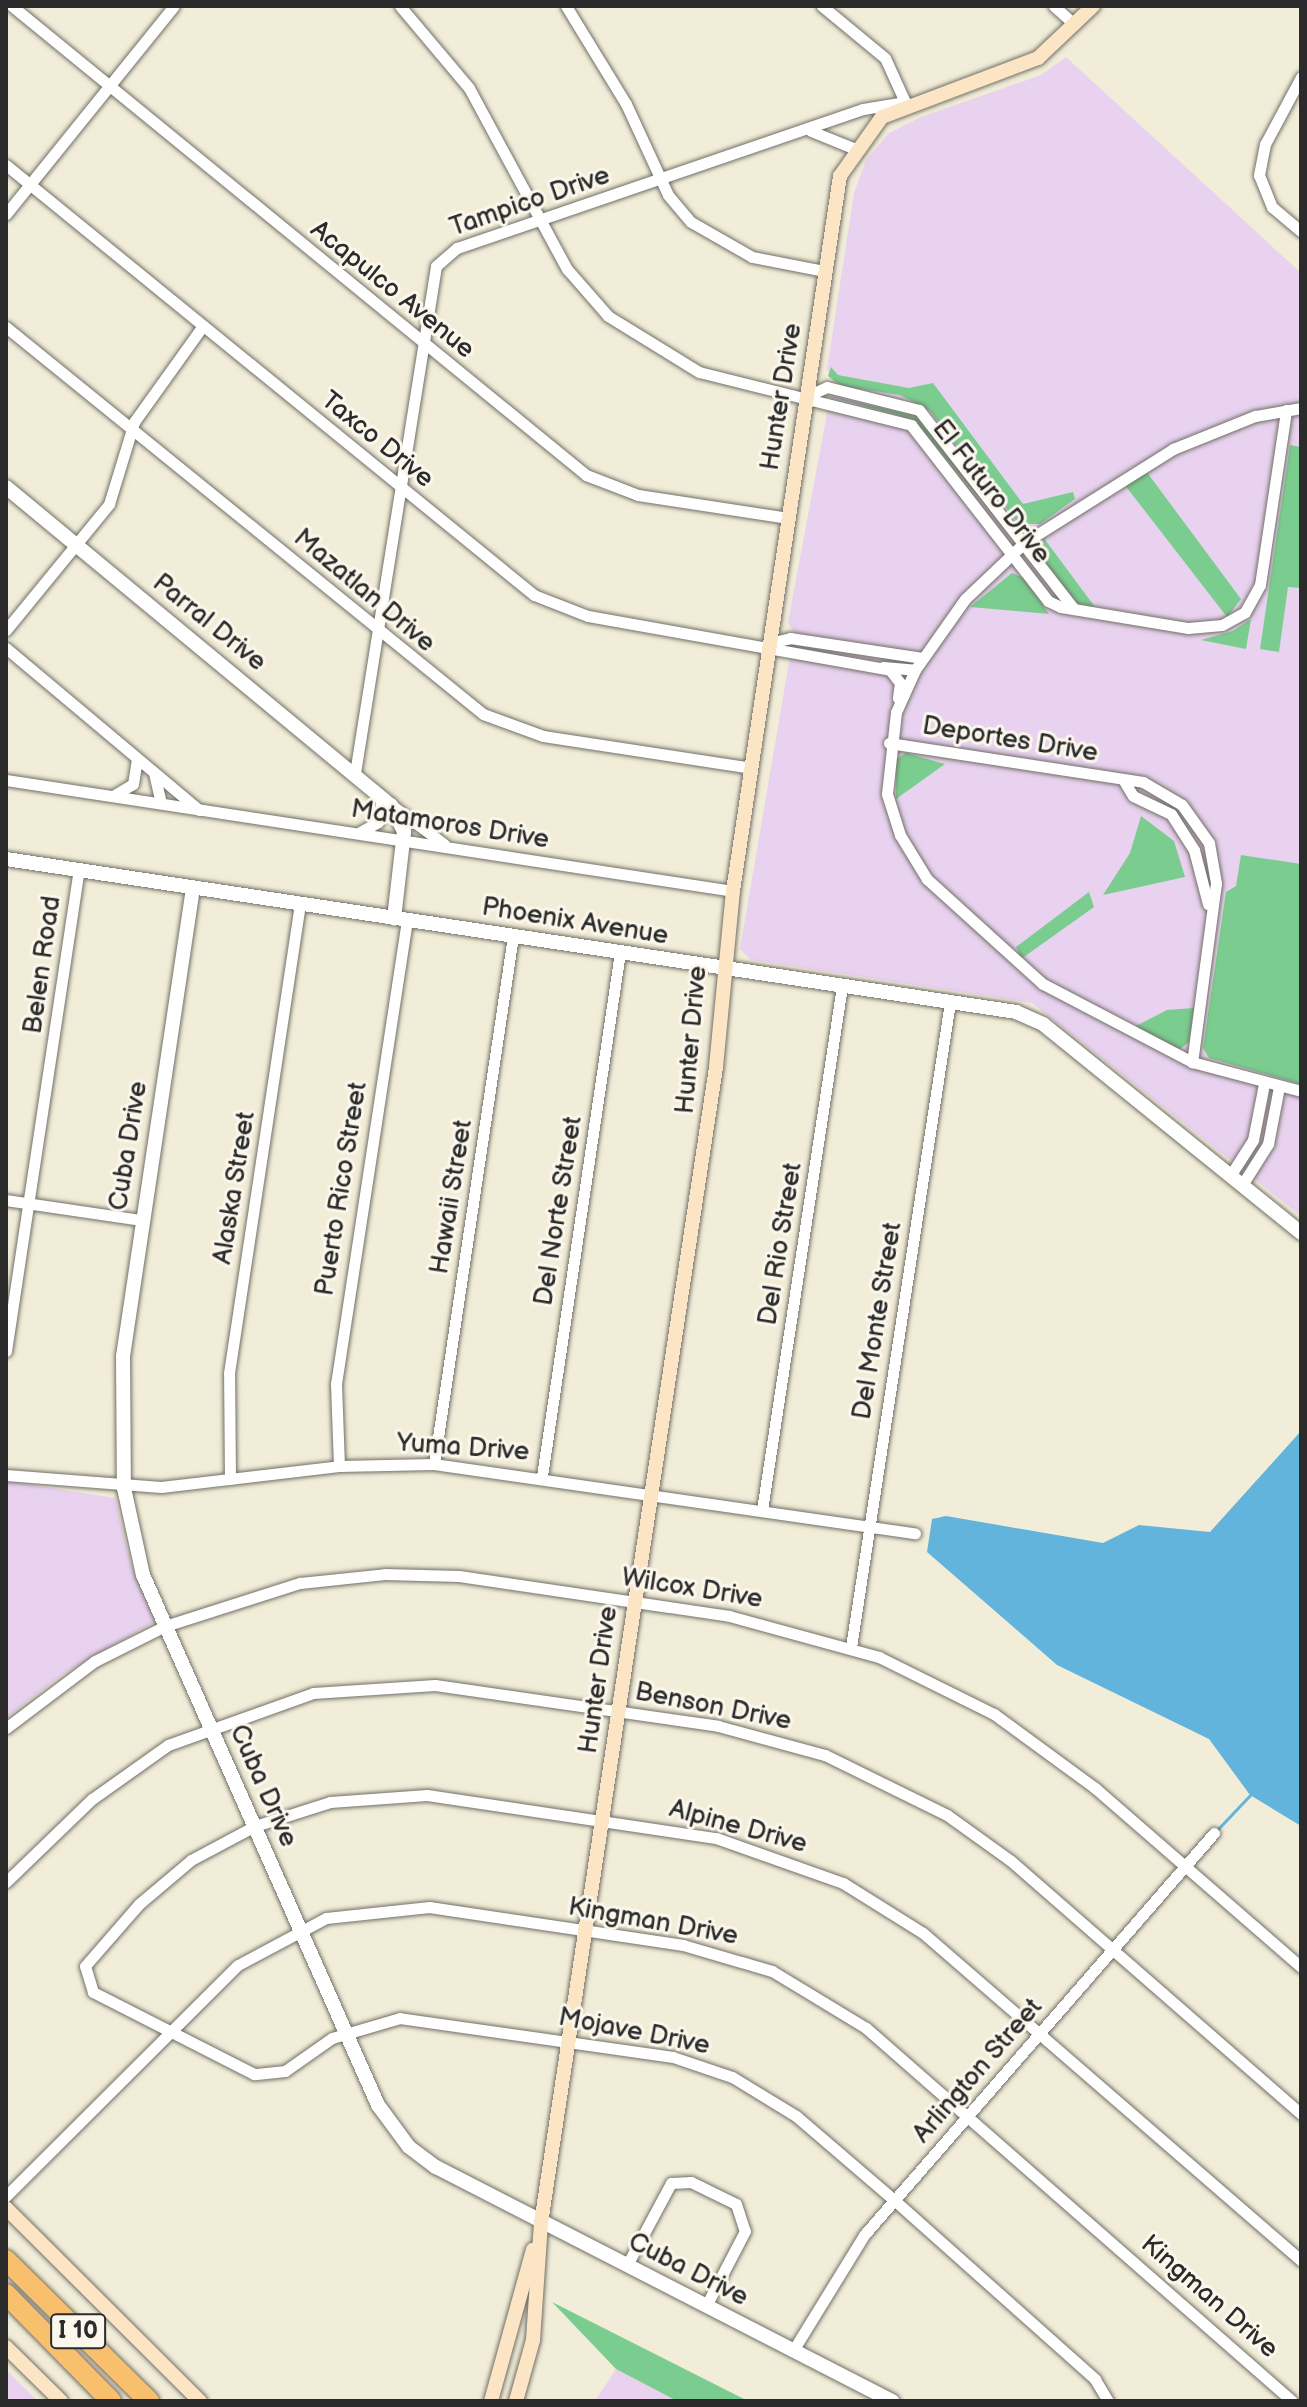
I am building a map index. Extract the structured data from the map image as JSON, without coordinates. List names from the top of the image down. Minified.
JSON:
{"streets":{"highway":["I 10"],"main road":["Hunter Drive"],"street":["Tampico Drive","Acapulco Avenue","Taxco Drive","El Futuro Drive","Mazatlan Drive","Parral Drive","Deportes Drive","Matamoros Drive","Phoenix Avenue","Belen Road","Cuba Drive","Alaska Street","Puerto Rico Street","Hawaii Street","Del Norte Street","Del Rio Street","Del Monte Street","Yuma Drive","Wilcox Drive","Benson Drive","Alpine Drive","Kingman Drive","Mojave Drive","Arlington Street"]},"crossings":[["Tampico Drive","Acapulco Avenue"],["Tampico Drive","Hunter Drive"],["Tampico Drive","Taxco Drive"],["Tampico Drive","Mazatlan Drive"],["Tampico Drive","Parral Drive"],["Acapulco Avenue","Hunter Drive"],["Hunter Drive","Taxco Drive"],["Hunter Drive","El Futuro Drive"],["Hunter Drive","Mazatlan Drive"],["Hunter Drive","Matamoros Drive"],["Hunter Drive","Phoenix Avenue"],["Hunter Drive","Cuba Drive"],["Hunter Drive","Yuma Drive"],["Hunter Drive","Wilcox Drive"],["Hunter Drive","Benson Drive"],["Hunter Drive","Alpine Drive"],["Hunter Drive","Kingman Drive"],["Hunter Drive","Mojave Drive"],["Parral Drive","Matamoros Drive"],["Parral Drive","Puerto Rico Street"],["Matamoros Drive","Puerto Rico Street"],["Phoenix Avenue","Belen Road"],["Phoenix Avenue","Cuba Drive"],["Phoenix Avenue","Alaska Street"],["Phoenix Avenue","Puerto Rico Street"],["Phoenix Avenue","Hawaii Street"],["Phoenix Avenue","Del Norte Street"],["Phoenix Avenue","Del Rio Street"],["Phoenix Avenue","Del Monte Street"],["Cuba Drive","Yuma Drive"],["Cuba Drive","Wilcox Drive"],["Cuba Drive","Benson Drive"],["Cuba Drive","Alpine Drive"],["Cuba Drive","Kingman Drive"],["Cuba Drive","Mojave Drive"],["Cuba Drive","Arlington Street"],["Alaska Street","Yuma Drive"],["Puerto Rico Street","Yuma Drive"],["Hawaii Street","Yuma Drive"],["Del Norte Street","Yuma Drive"],["Del Rio Street","Yuma Drive"],["Del Monte Street","Yuma Drive"],["Del Monte Street","Wilcox Drive"],["Wilcox Drive","Arlington Street"],["Benson Drive","Arlington Street"],["Alpine Drive","Mojave Drive"],["Alpine Drive","Arlington Street"],["Kingman Drive","Mojave Drive"],["Kingman Drive","Arlington Street"],["Mojave Drive","Arlington Street"]]}
